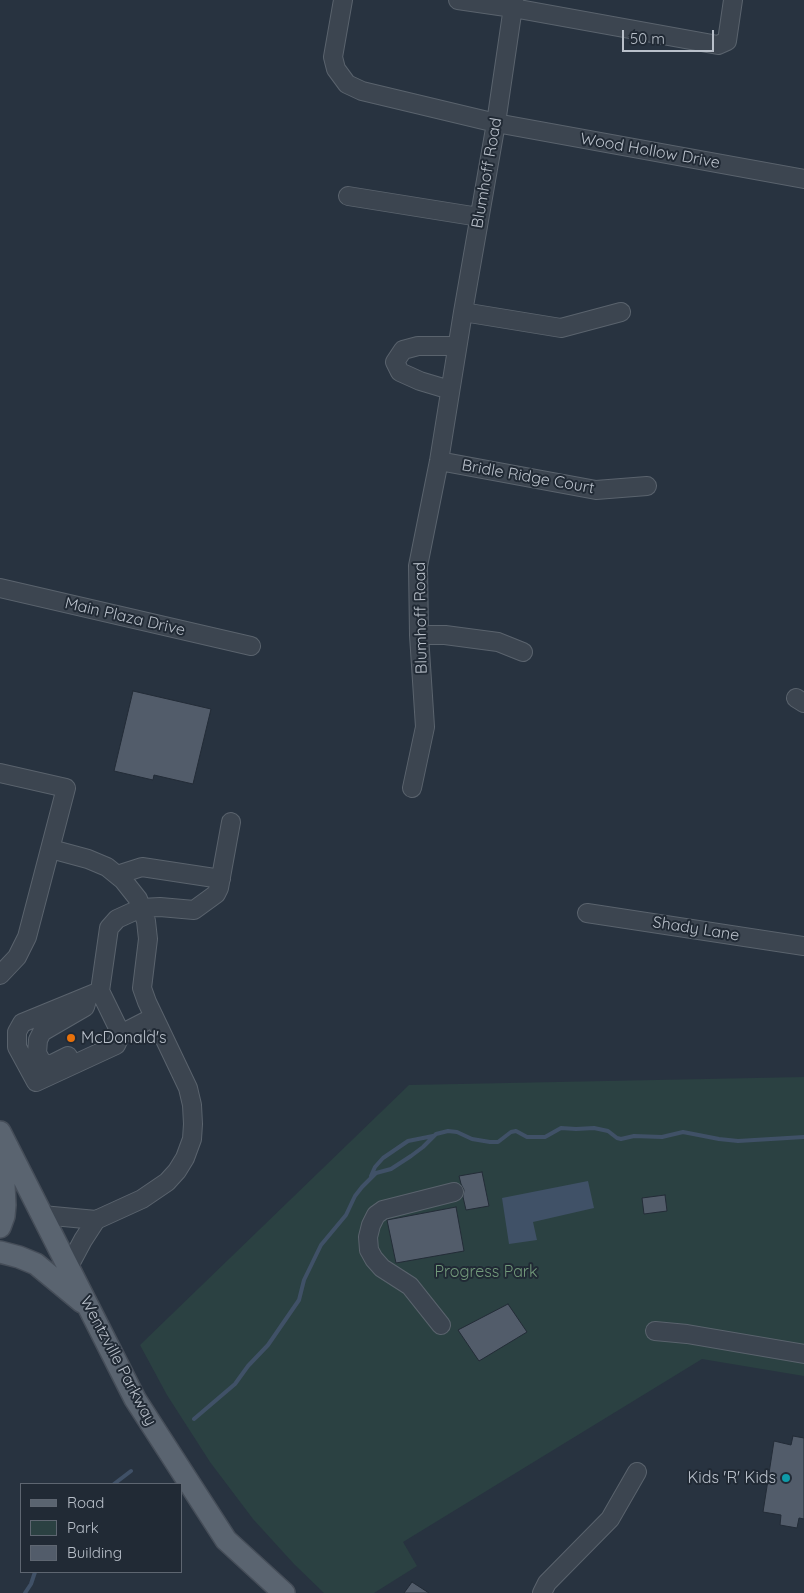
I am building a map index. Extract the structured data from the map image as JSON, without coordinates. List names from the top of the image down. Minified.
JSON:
{"streets":{"main road":["Wentzville Parkway"],"street":["Wood Hollow Drive","Blumhoff Road","Bridle Ridge Court","Main Plaza Drive","Shady Lane"]},"crossings":[["Wood Hollow Drive","Blumhoff Road"],["Blumhoff Road","Bridle Ridge Court"]],"parks":["Progress Park"],"places":["McDonald's","Kids 'R' Kids"],"legend":["Road","Park","Building"],"scale_bar":"50 m"}
